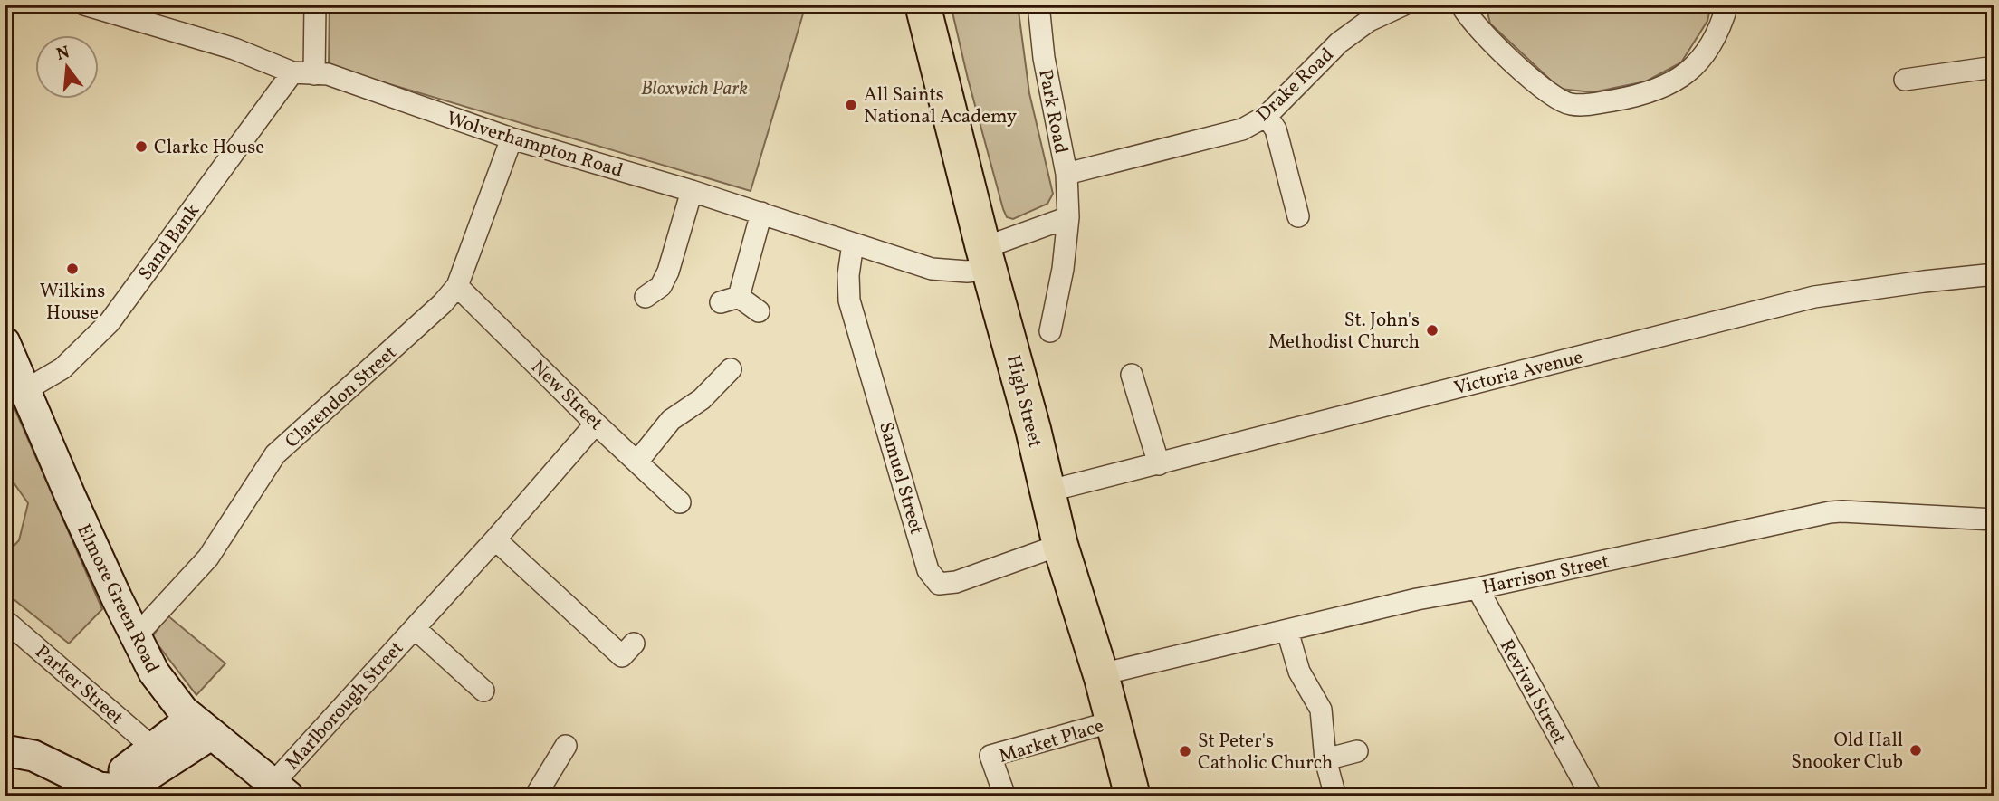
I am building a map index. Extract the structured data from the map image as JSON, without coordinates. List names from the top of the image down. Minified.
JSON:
{"streets":{"highway":["High Street"],"main road":["Elmore Green Road"],"street":["Drake Road","Park Road","Wolverhampton Road","Sand Bank","Victoria Avenue","New Street","Clarendon Street","Samuel Street","Harrison Street","Parker Street","Revival Street","Marlborough Street","Market Place"]},"crossings":[["Drake Road","Park Road"],["Wolverhampton Road","Sand Bank"],["Wolverhampton Road","Clarendon Street"],["Wolverhampton Road","High Street"],["Wolverhampton Road","Samuel Street"],["Sand Bank","Elmore Green Road"],["Victoria Avenue","High Street"],["New Street","Clarendon Street"],["New Street","Marlborough Street"],["Clarendon Street","Elmore Green Road"],["High Street","Samuel Street"],["High Street","Harrison Street"],["High Street","Market Place"],["Harrison Street","Revival Street"],["Elmore Green Road","Marlborough Street"]],"parks":["Bloxwich Park"],"places":["All Saints National Academy","Clarke House","Wilkins House","St. John's Methodist Church","Old Hall Snooker Club","St Peter's Catholic Church"],"north":"top"}
